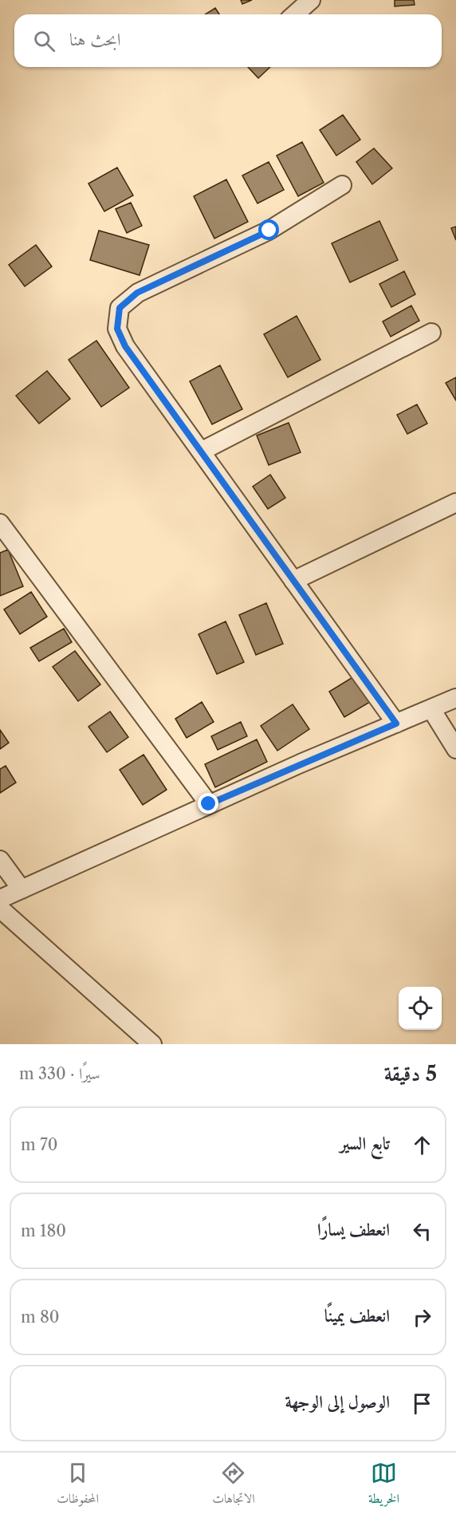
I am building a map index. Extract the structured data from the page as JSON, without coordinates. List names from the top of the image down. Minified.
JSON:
{"page":{"search":"ابحث هنا","heading":["5 دقيقة","سيرًا · 330 m"],"list":[["تابع السير","70 m"],["انعطف يسارًا","180 m"],["انعطف يمينًا","80 m"],"الوصول إلى الوجهة"],"nav":["الخريطة","الاتجاهات","المحفوظات"]}}
